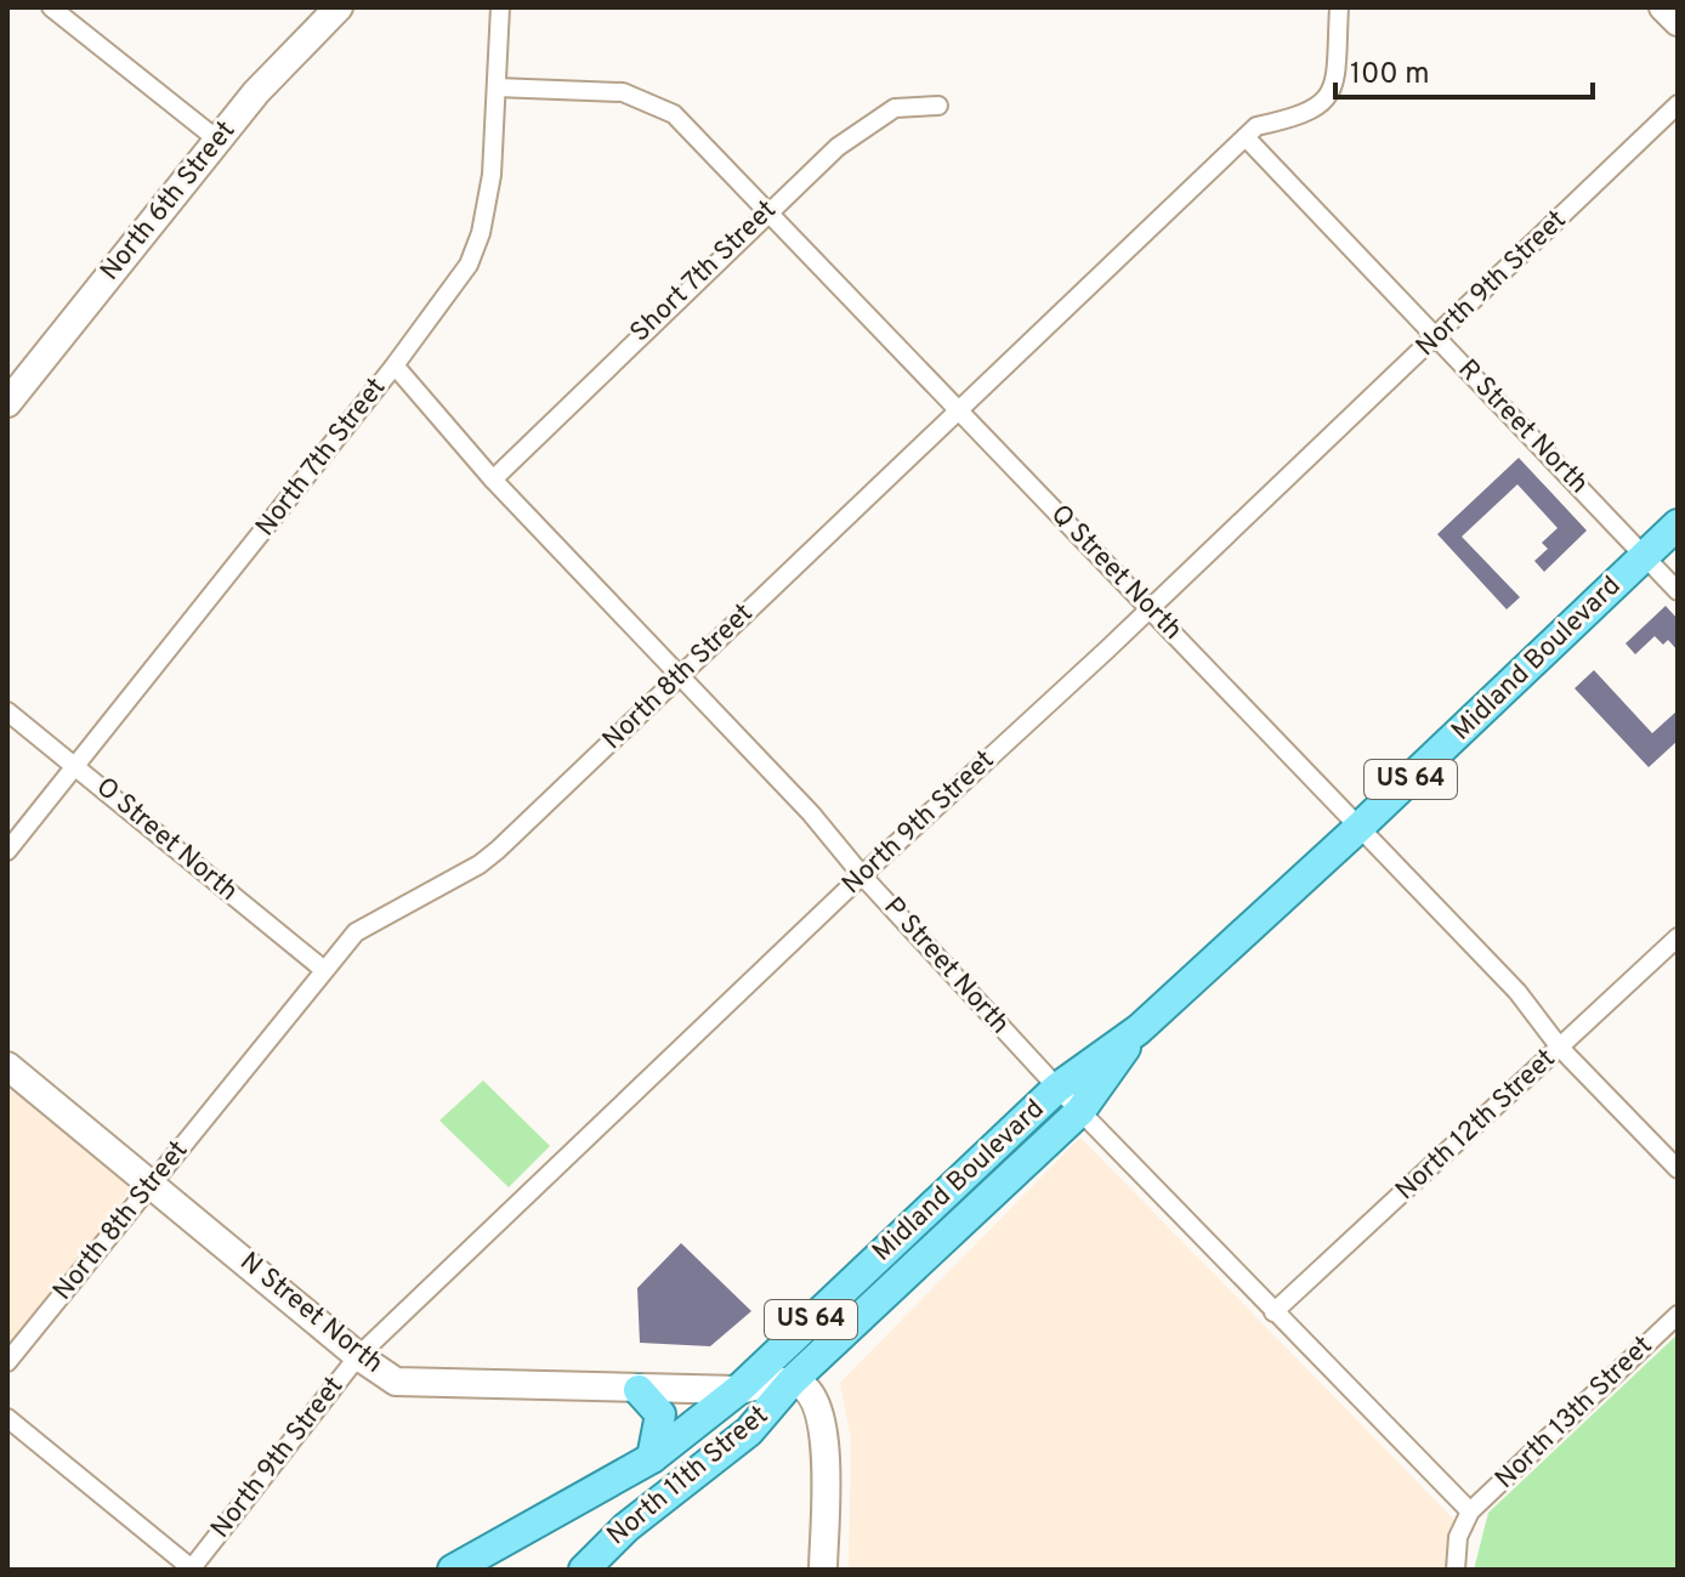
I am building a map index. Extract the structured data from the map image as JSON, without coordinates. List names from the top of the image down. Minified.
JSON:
{"streets":{"main road":["Midland Boulevard","US 64","North 11th Street"],"street":["North 6th Street","Short 7th Street","North 9th Street","R Street North","North 7th Street","Q Street North","North 8th Street","O Street North","P Street North","North 12th Street","N Street North","North 13th Street"]},"crossings":[["Short 7th Street","Q Street North"],["Short 7th Street","P Street North"],["North 9th Street","R Street North"],["North 9th Street","Q Street North"],["North 9th Street","P Street North"],["North 9th Street","N Street North"],["R Street North","Midland Boulevard"],["R Street North","North 8th Street"],["North 7th Street","Q Street North"],["North 7th Street","O Street North"],["North 7th Street","P Street North"],["Q Street North","Midland Boulevard"],["Q Street North","North 8th Street"],["Q Street North","North 12th Street"],["Midland Boulevard","P Street North"],["Midland Boulevard","N Street North"],["Midland Boulevard","North 11th Street"],["North 8th Street","O Street North"],["North 8th Street","P Street North"],["North 8th Street","N Street North"],["P Street North","North 12th Street"],["P Street North","North 13th Street"],["N Street North","North 11th Street"]],"scale_bar":"100 m"}
